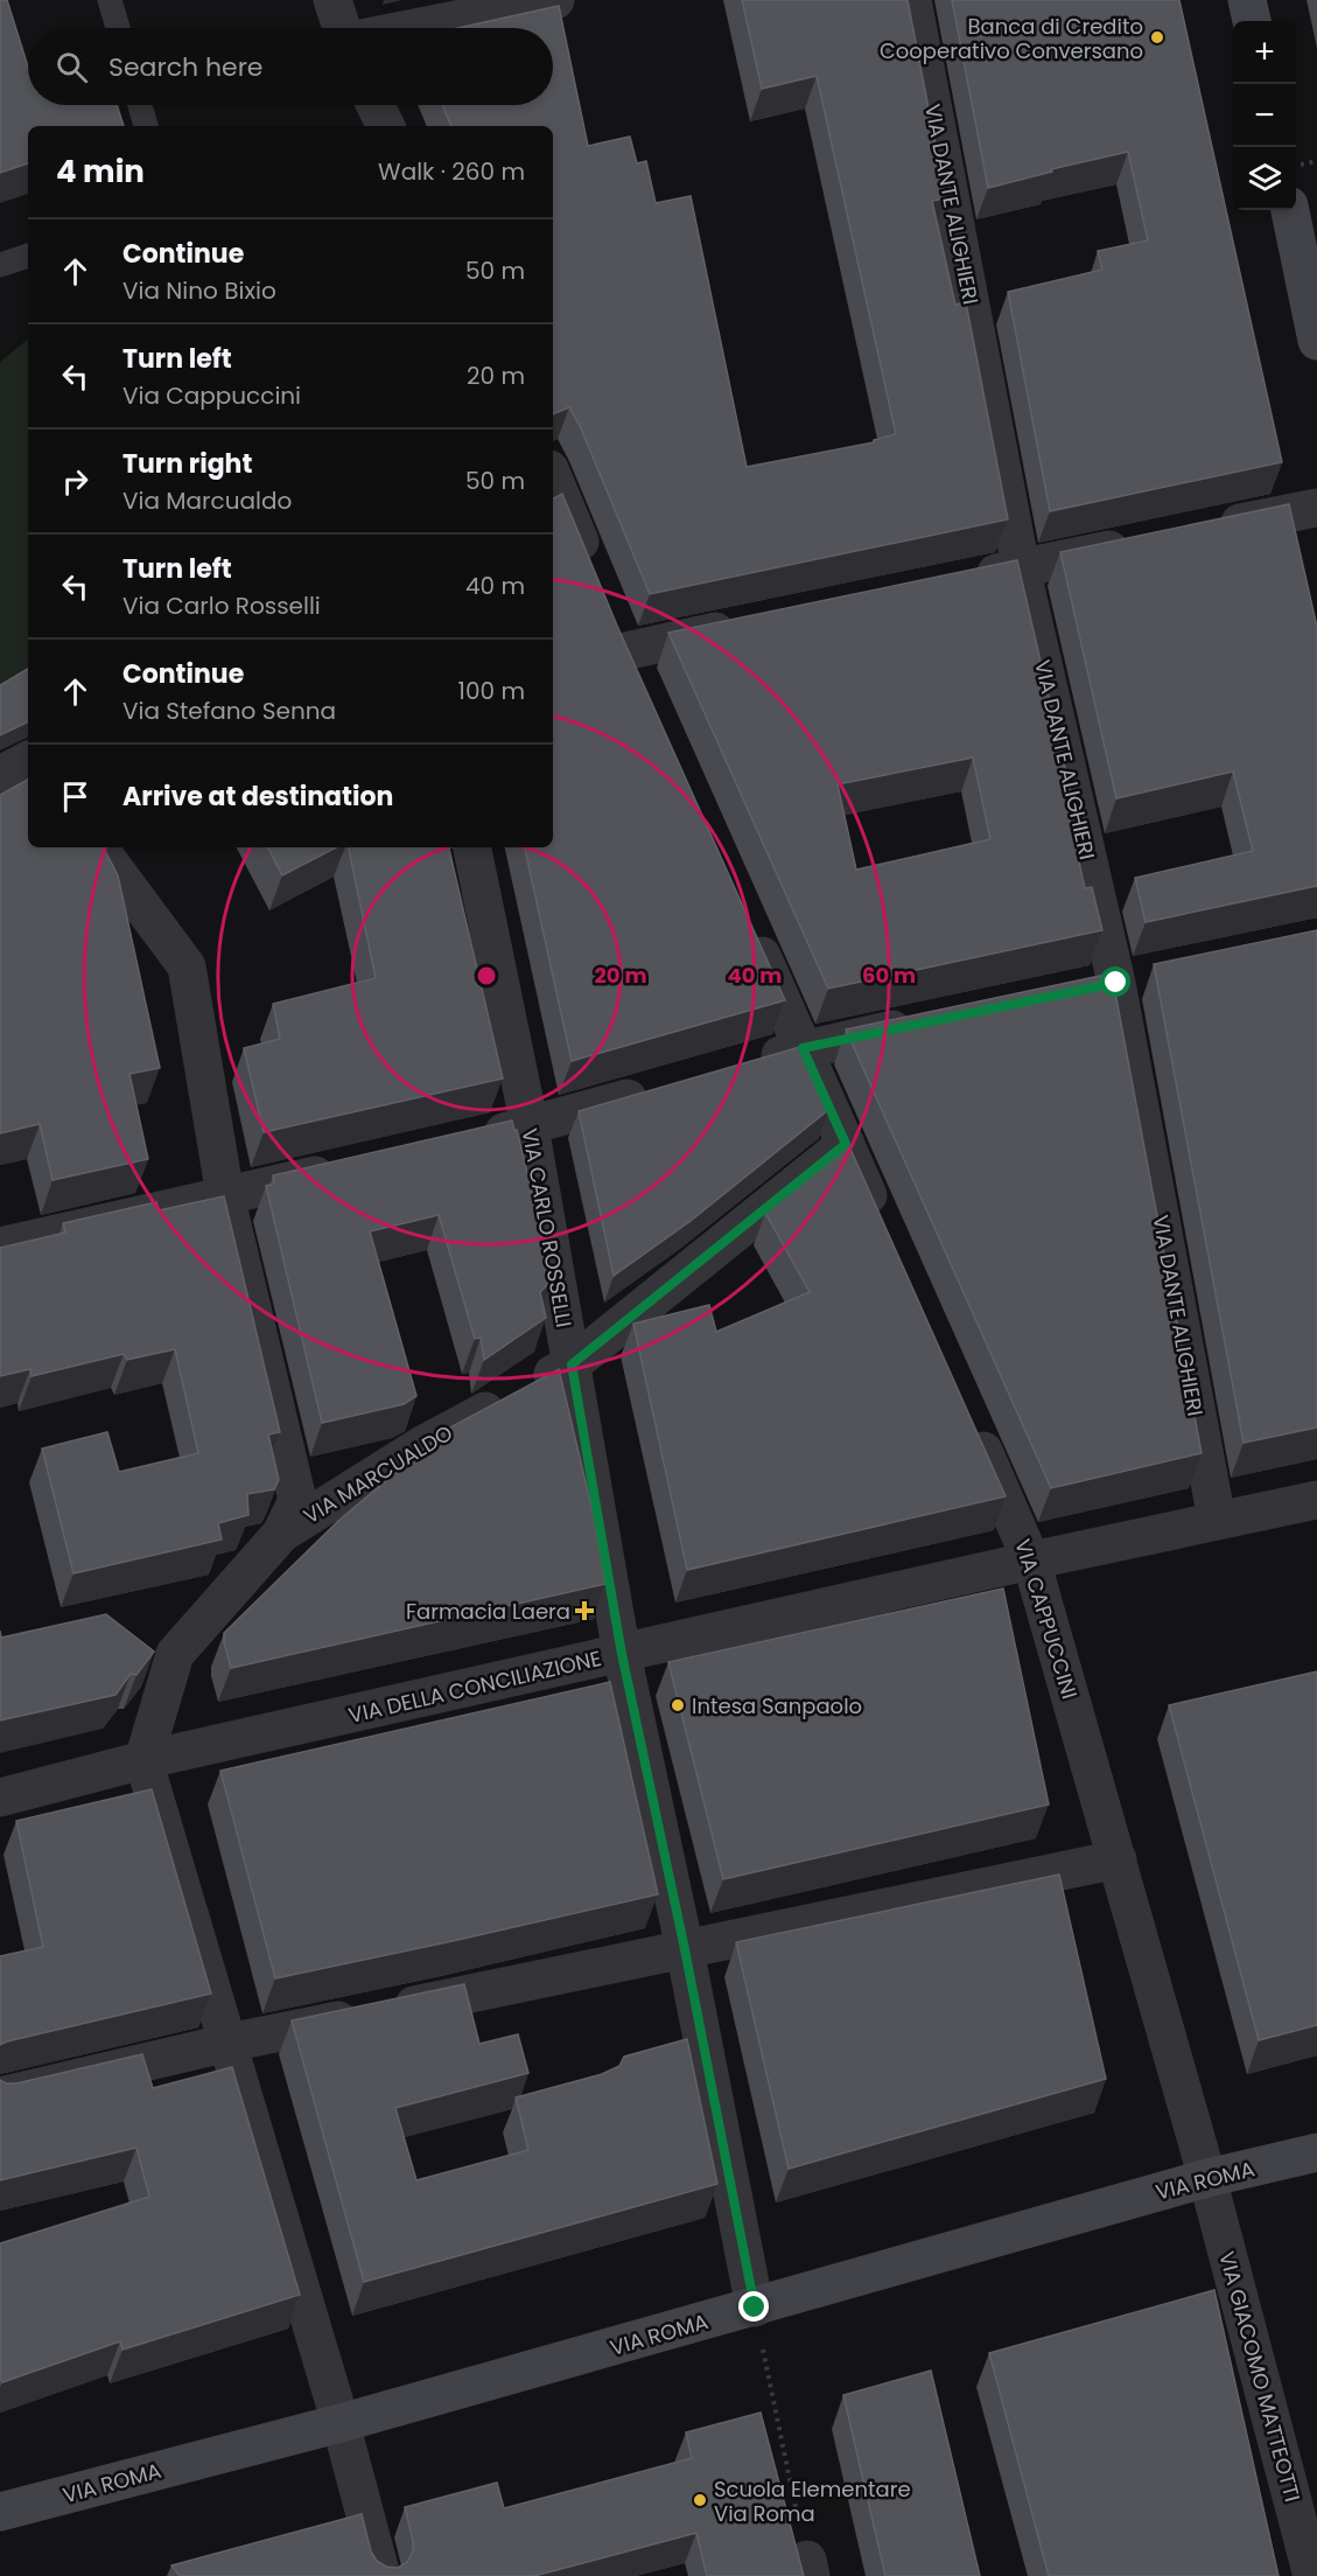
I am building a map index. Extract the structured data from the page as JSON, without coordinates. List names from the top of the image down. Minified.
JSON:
{"streets":{"street":["VIA DANTE ALIGHIERI","VIA CARLO ROSSELLI","VIA MARCUALDO","VIA CAPPUCCINI","VIA DELLA CONCILIAZIONE","VIA ROMA","VIA GIACOMO MATTEOTTI"]},"crossings":[["VIA DANTE ALIGHIERI","VIA DELLA CONCILIAZIONE"],["VIA CARLO ROSSELLI","VIA MARCUALDO"],["VIA CARLO ROSSELLI","VIA DELLA CONCILIAZIONE"],["VIA CARLO ROSSELLI","VIA ROMA"],["VIA CAPPUCCINI","VIA DELLA CONCILIAZIONE"],["VIA CAPPUCCINI","VIA ROMA"],["VIA CAPPUCCINI","VIA GIACOMO MATTEOTTI"],["VIA ROMA","VIA GIACOMO MATTEOTTI"]],"places":{"other":["Banca di Credito Cooperativo Conversano","Intesa Sanpaolo","Scuola Elementare Via Roma"],"health":["Farmacia Laera"]},"page":{"map_buttons":["+","−"],"search":"Search here","heading":["4 min","Walk · 260 m"],"list":[["Continue","Via Nino Bixio","50 m"],["Turn left","Via Cappuccini","20 m"],["Turn right","Via Marcualdo","50 m"],["Turn left","Via Carlo Rosselli","40 m"],["Continue","Via Stefano Senna","100 m"],"Arrive at destination"]},"rings":["20 m","40 m","60 m"]}
